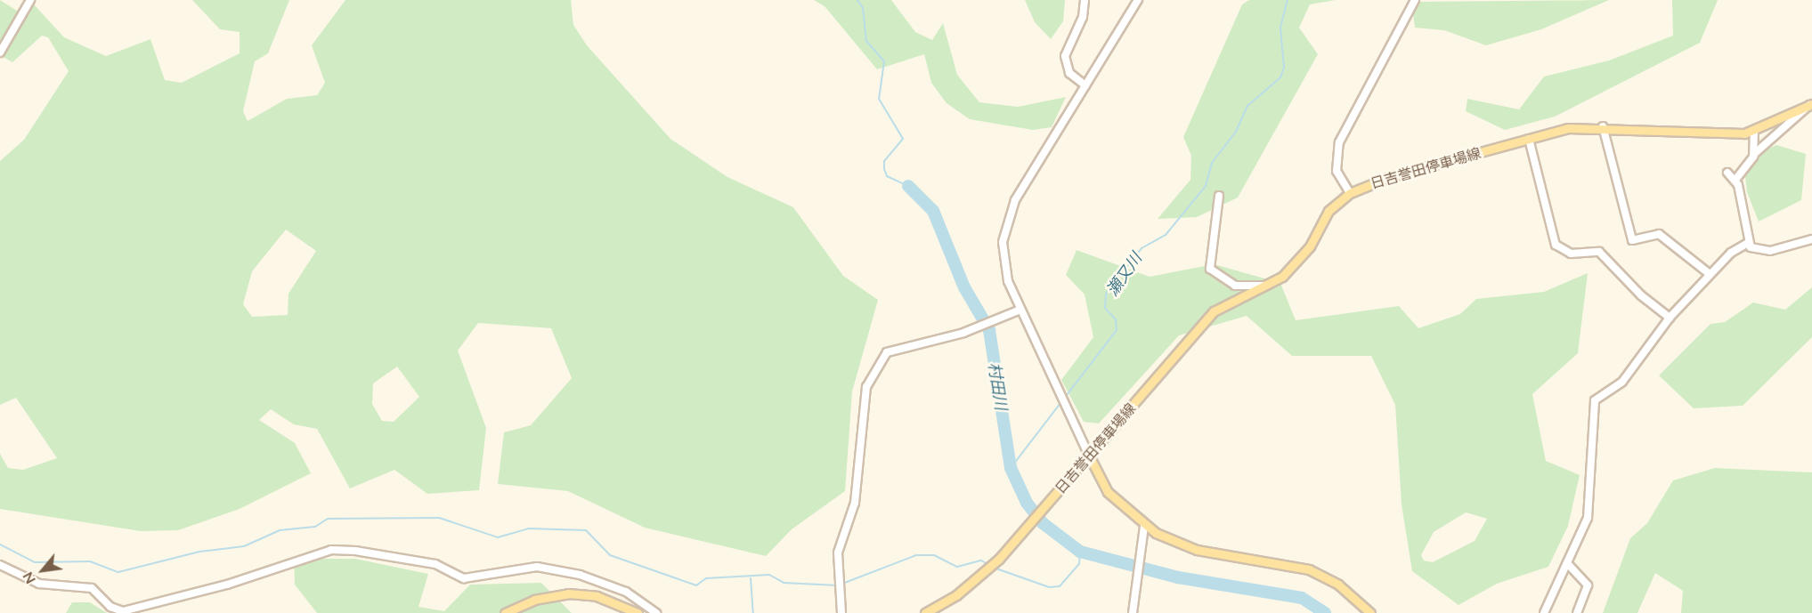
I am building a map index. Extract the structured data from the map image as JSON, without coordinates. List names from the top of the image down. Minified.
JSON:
{"streets":{"main road":["日吉誉田停車場線"]},"water":["瀬又川","村田川"],"north":"bottom left"}
